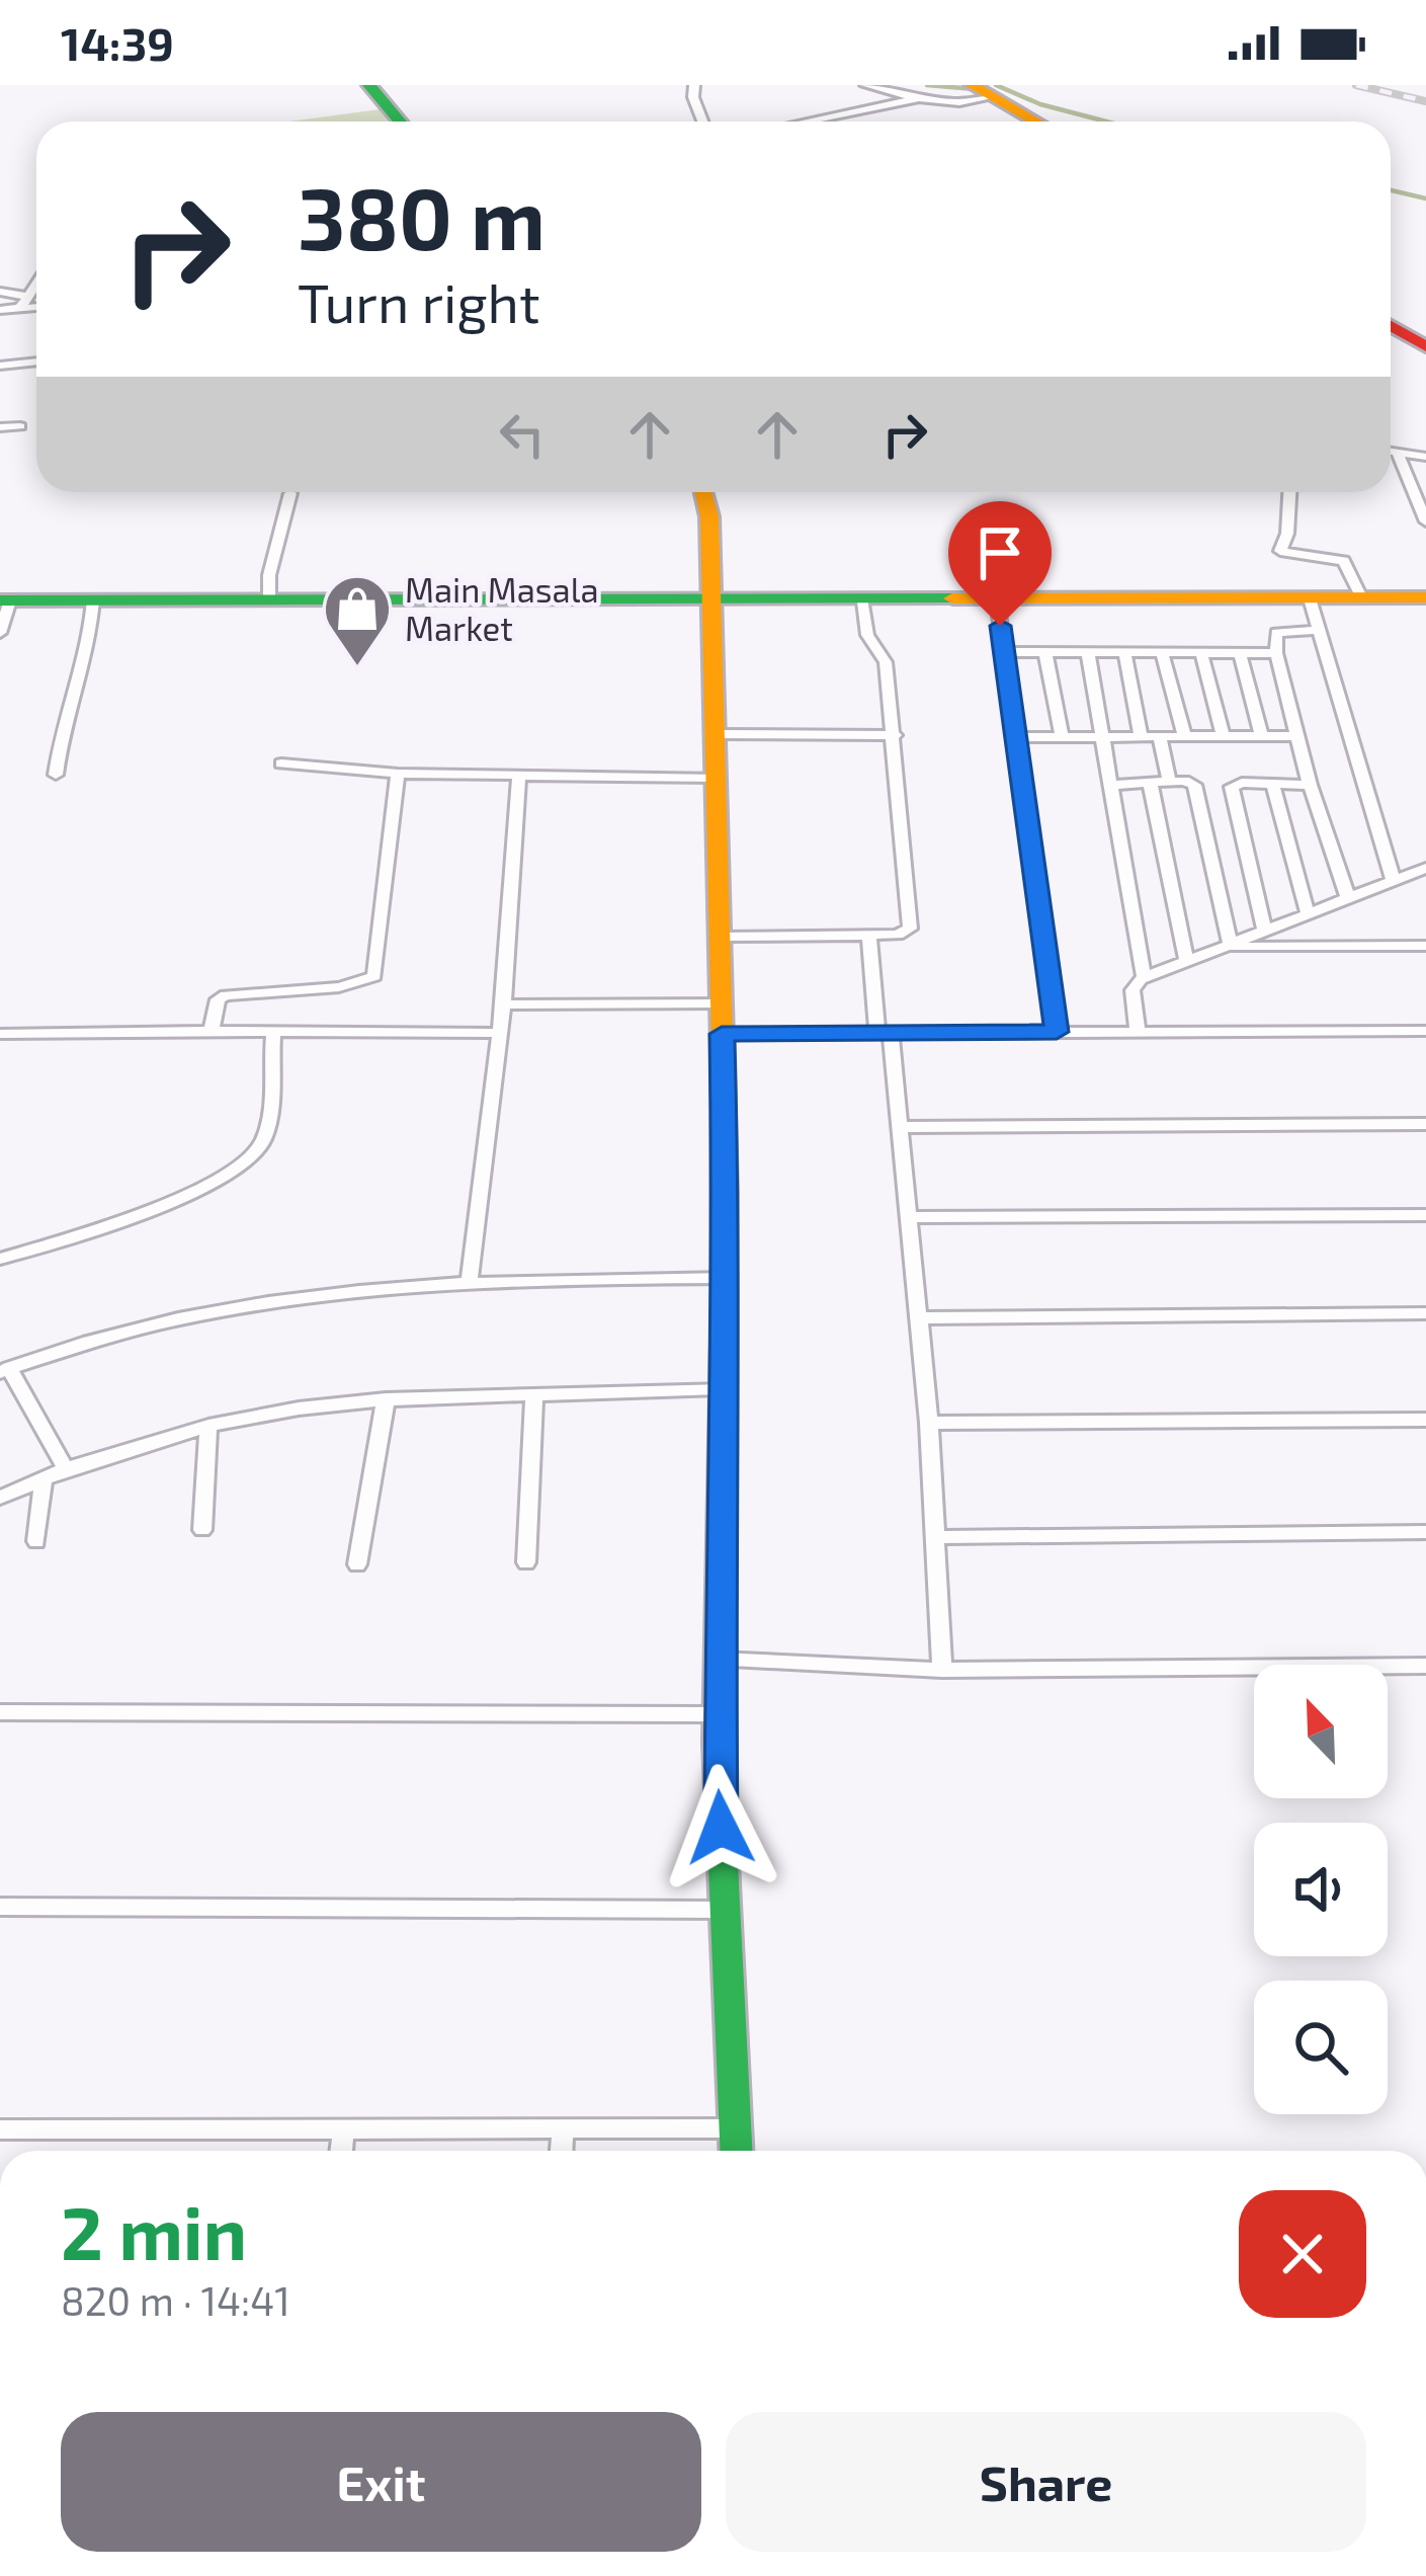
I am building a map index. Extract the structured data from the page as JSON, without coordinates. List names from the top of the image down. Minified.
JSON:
{"places":{"shop":["Main Masala Market"]},"north":"top left","page":{"status":"14:39","turn":["380 m","Turn right"],"heading":["2 min","820 m · 14:41"],"buttons":["Exit","Share"]}}
